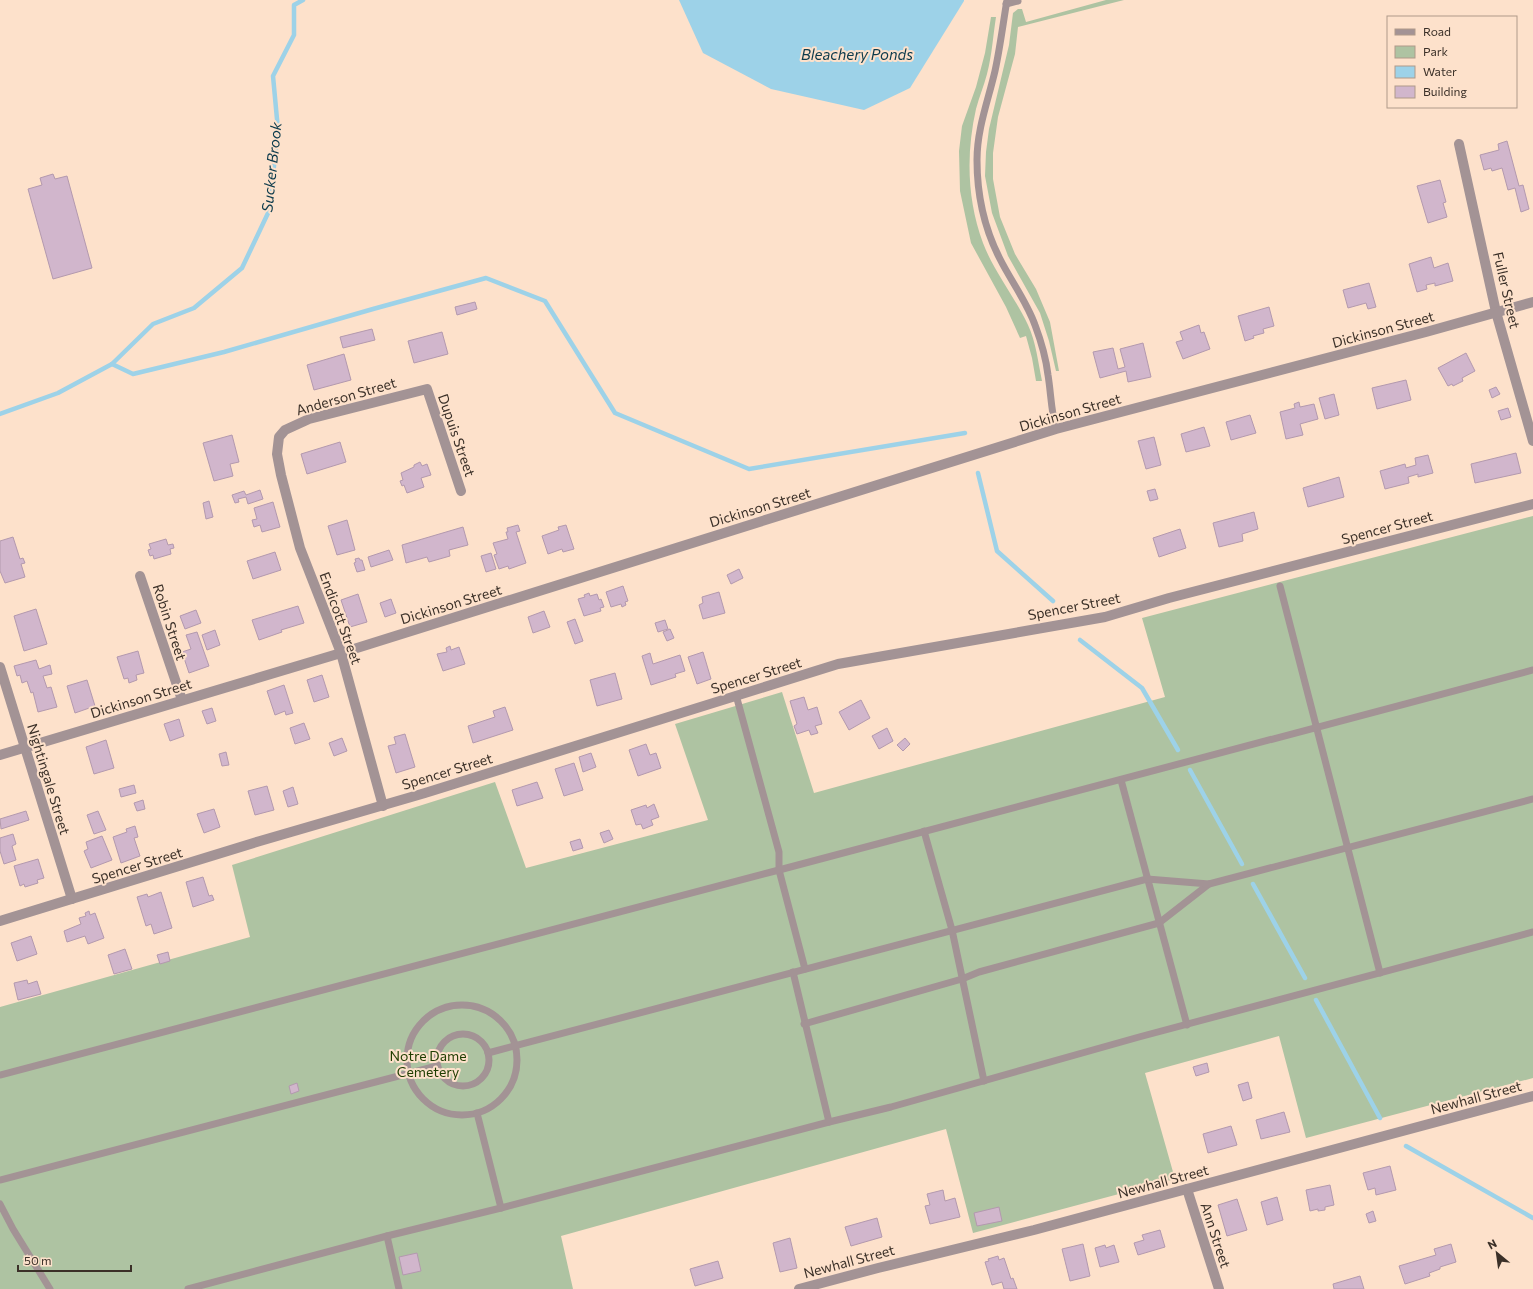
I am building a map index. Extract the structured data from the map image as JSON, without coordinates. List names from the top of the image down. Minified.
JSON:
{"streets":{"street":["Fuller Street","Dickinson Street","Anderson Street","Dupuis Street","Spencer Street","Endicott Street","Robin Street","Nightingale Street","Newhall Street","Ann Street"]},"crossings":[["Fuller Street","Dickinson Street"],["Dickinson Street","Endicott Street"],["Dickinson Street","Robin Street"],["Dickinson Street","Nightingale Street"],["Anderson Street","Dupuis Street"],["Anderson Street","Endicott Street"],["Spencer Street","Endicott Street"],["Spencer Street","Nightingale Street"],["Newhall Street","Ann Street"]],"water":["Bleachery Ponds","Sucker Brook"],"parks":["Notre Dame Cemetery"],"legend":["Road","Park","Water","Building"],"scale_bar":"50 m","north":"top left"}
